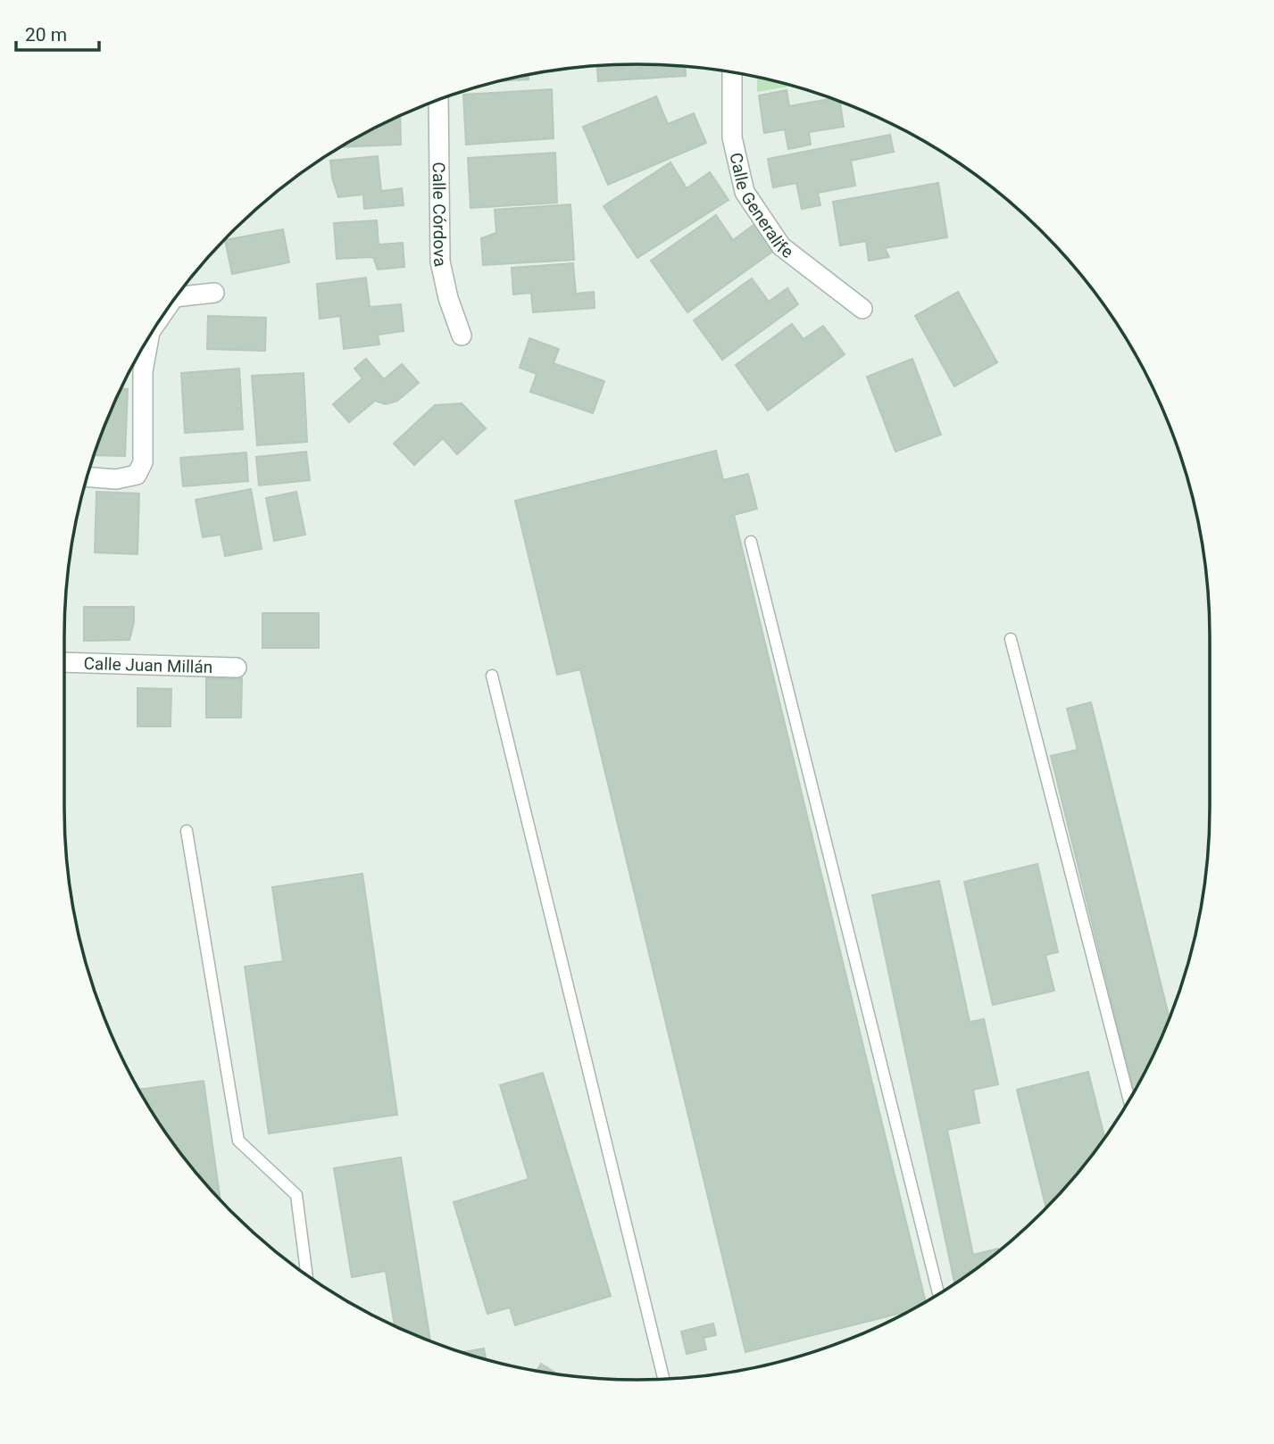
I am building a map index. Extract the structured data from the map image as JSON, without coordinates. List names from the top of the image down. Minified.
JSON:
{"streets":{"street":["Calle Generalife","Calle Córdova","Calle Juan Millán"]},"scale_bar":"20 m"}
